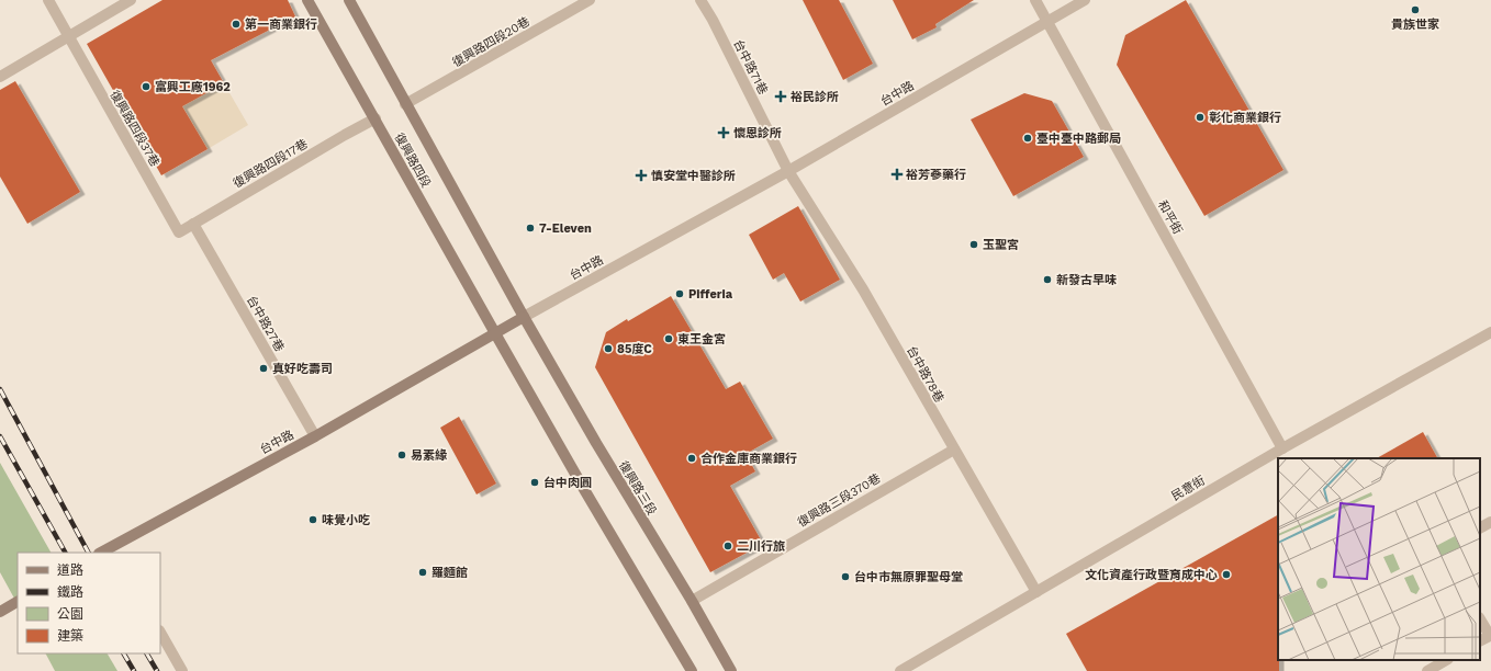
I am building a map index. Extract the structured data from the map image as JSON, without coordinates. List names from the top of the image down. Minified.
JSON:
{"streets":{"main road":["台中路","復興路四段","復興路三段"],"street":["復興路四段20巷","台中路71巷","復興路四段37巷","復興路四段17巷","和平街","台中路27巷","台中路78巷","民意街","復興路三段370巷"]},"crossings":[["復興路四段20巷","復興路四段"],["台中路71巷","台中路"],["台中路71巷","台中路78巷"],["台中路","復興路四段"],["台中路","和平街"],["台中路","台中路27巷"],["台中路","台中路78巷"],["台中路","復興路三段"],["復興路四段37巷","復興路四段17巷"],["復興路四段","復興路四段17巷"],["復興路四段","復興路三段"],["復興路四段17巷","台中路27巷"],["和平街","民意街"],["台中路78巷","民意街"],["台中路78巷","復興路三段370巷"],["復興路三段","復興路三段370巷"]],"places":{"other":["貴族世家","第一商業銀行","富興工廠1962","彰化商業銀行","臺中臺中路郵局","7-Eleven","玉聖宮","新發古早味","Pifferia","東王金宮","85度C","真好吃壽司","易素緣","合作金庫商業銀行","台中肉圓","味覺小吃","二川行旅","羅麵館","文化資產行政暨育成中心","台中市無原罪聖母堂"],"health":["裕民診所","懷恩診所","裕芳蔘藥行","慎安堂中醫診所"]},"legend":["道路","鐵路","公園","建築"]}
